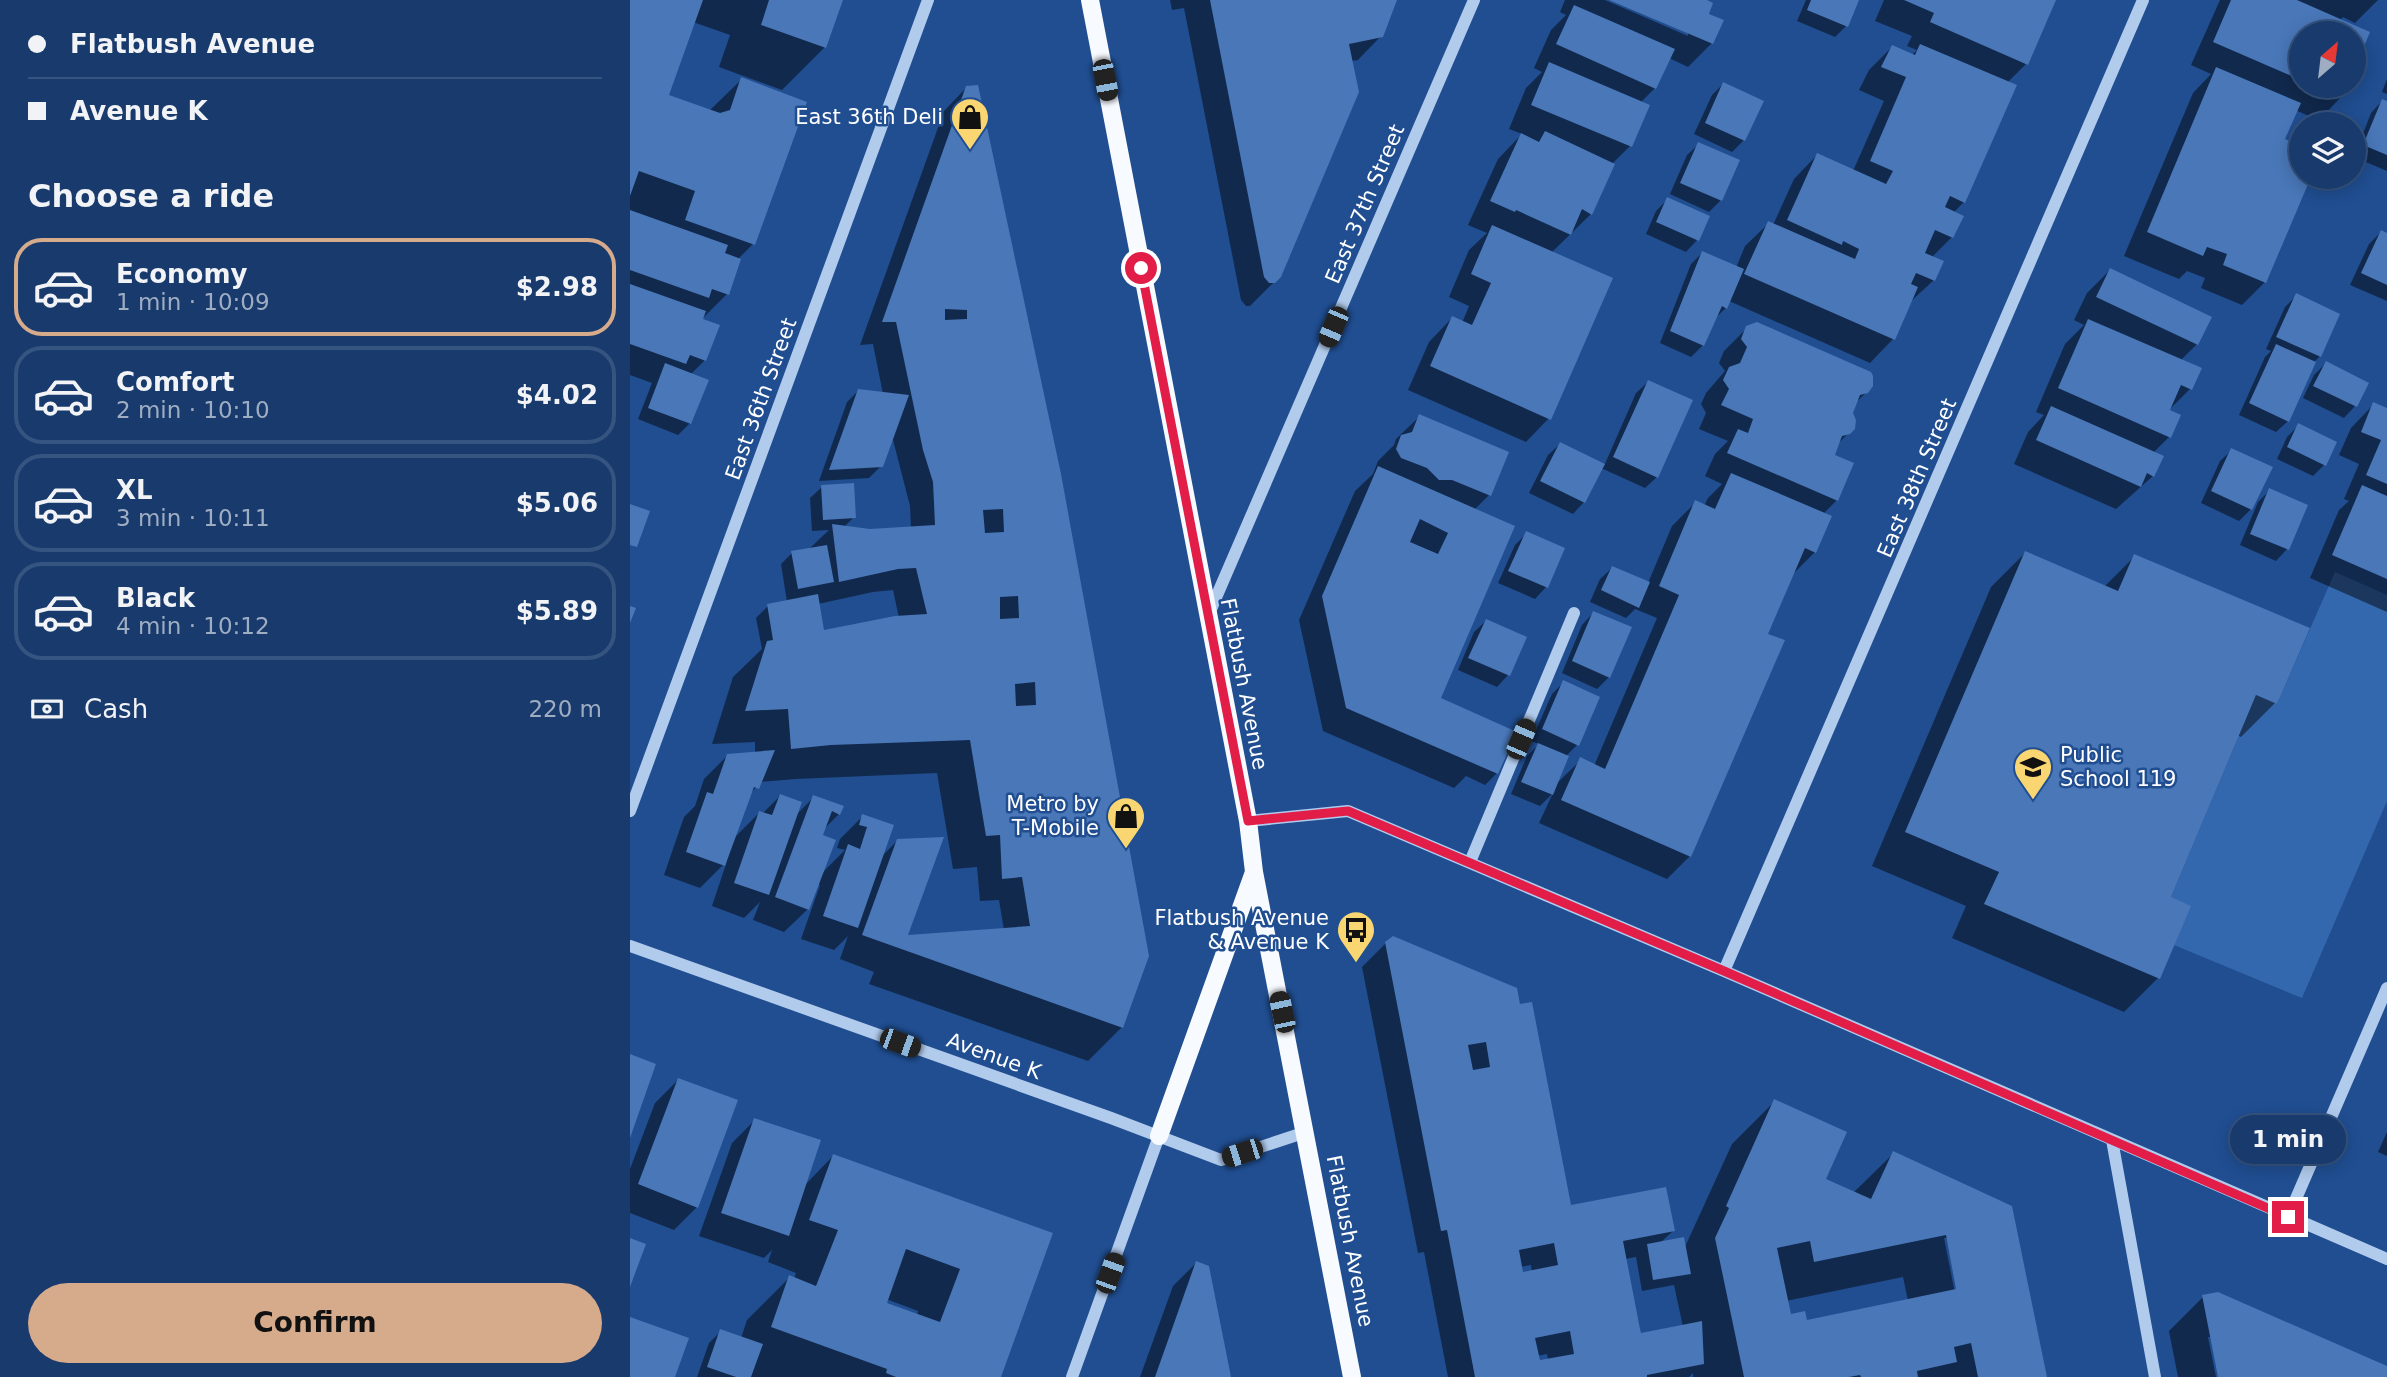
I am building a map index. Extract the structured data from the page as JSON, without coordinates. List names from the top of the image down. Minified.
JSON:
{"streets":{"main road":["Flatbush Avenue"],"street":["East 37th Street","East 36th Street","East 38th Street","Avenue K"]},"crossings":[["East 37th Street","Flatbush Avenue"],["Flatbush Avenue","Avenue K"]],"places":{"shop":["East 36th Deli","Metro by T-Mobile"],"school or university":["Public School 119"],"bus stop":["Flatbush Avenue & Avenue K"]},"north":"top right","page":{"banner":["Flatbush Avenue","Avenue K"],"heading":"Choose a ride","list":[{"name":"Economy","note":"1 min · 10:09","value":"$2.98"},{"name":"Comfort","note":"2 min · 10:10","value":"$4.02"},{"name":"XL","note":"3 min · 10:11","value":"$5.06"},{"name":"Black","note":"4 min · 10:12","value":"$5.89"}],"pay":["Cash","220 m"],"bubble":"1 min","buttons":"Confirm"}}
